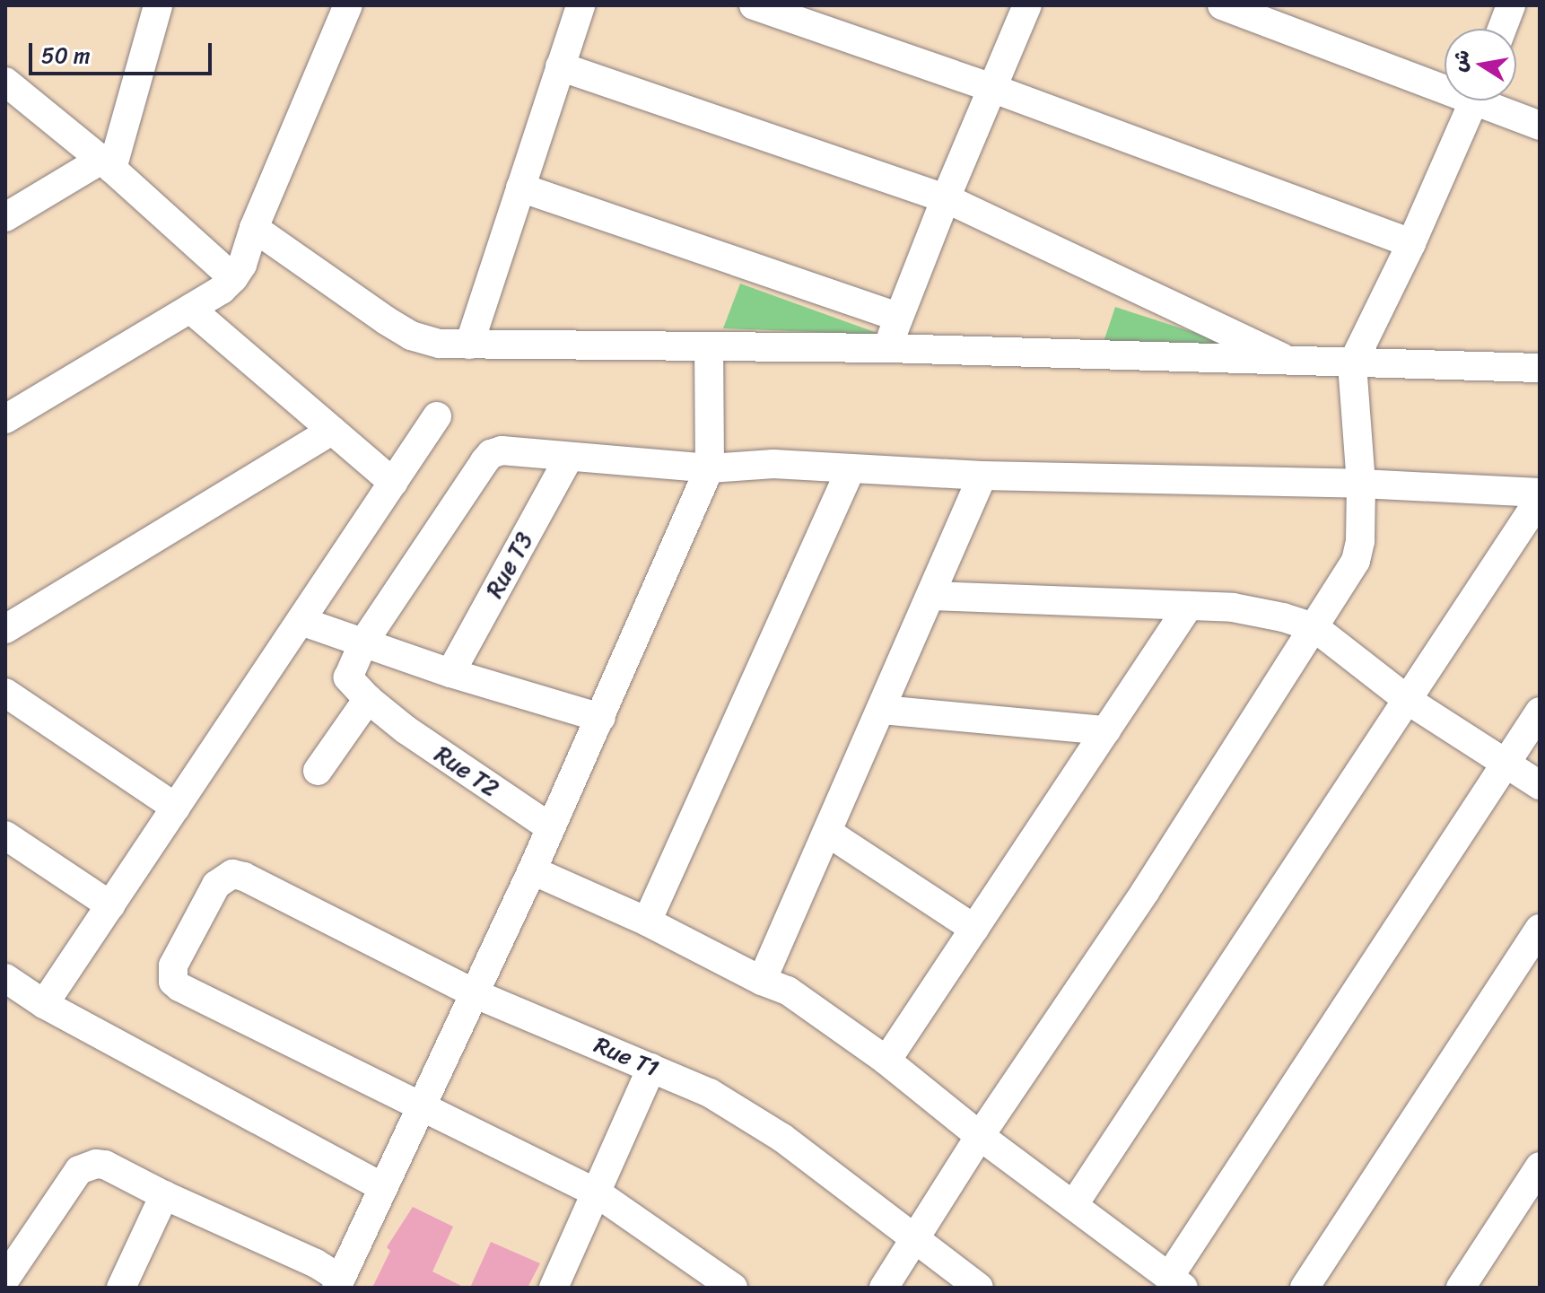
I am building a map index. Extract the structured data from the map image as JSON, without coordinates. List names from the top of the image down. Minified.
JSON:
{"streets":{"street":["Rue T3","Rue T2","Rue T1"]},"scale_bar":"50 m","north":"left"}
